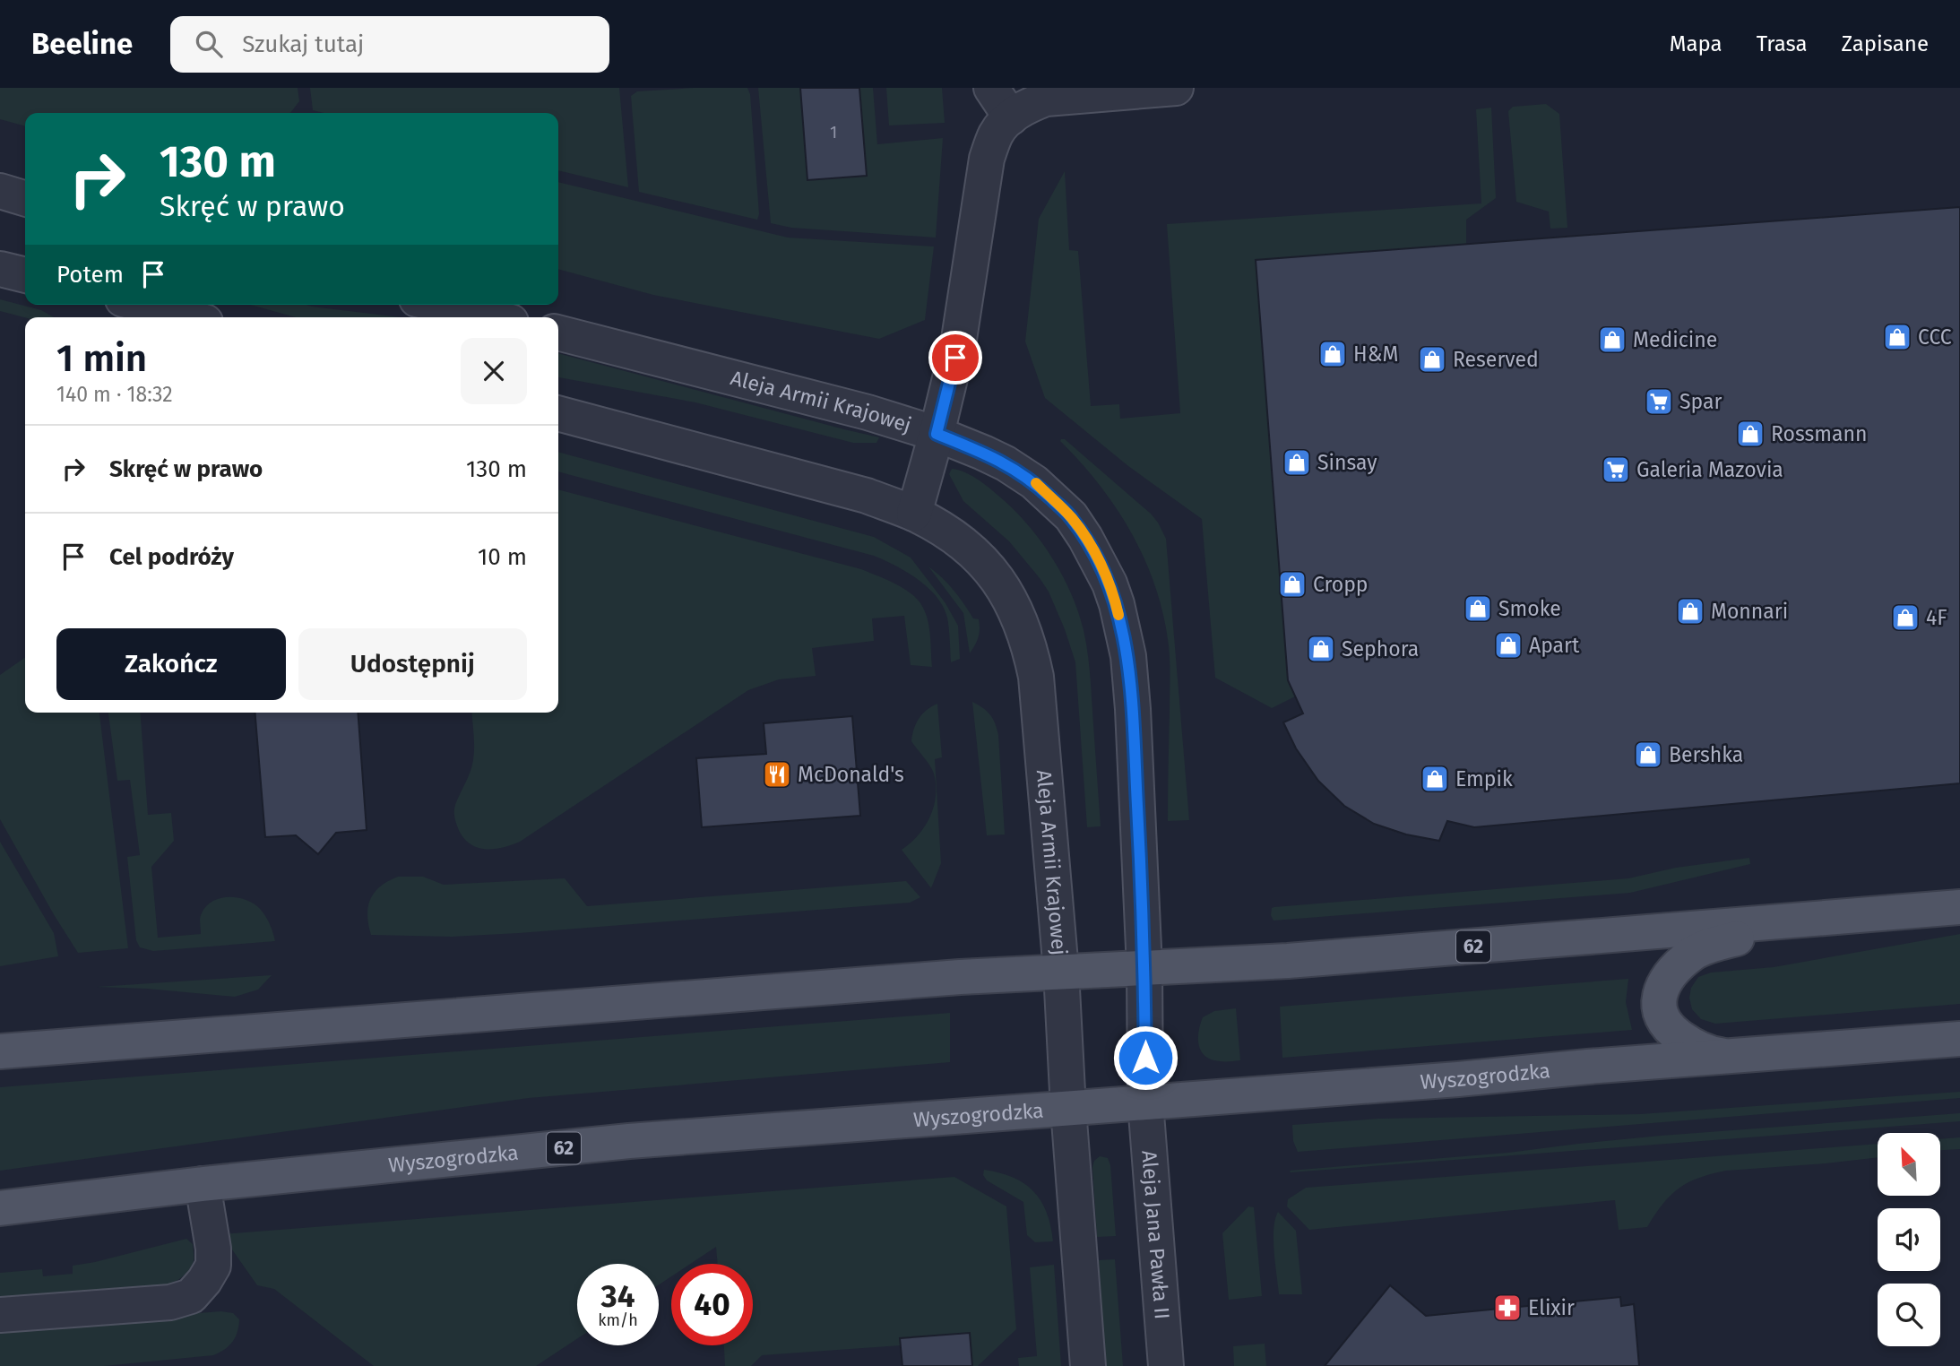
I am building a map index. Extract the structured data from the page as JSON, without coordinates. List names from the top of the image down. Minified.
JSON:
{"streets":{"main road":["62","Wyszogrodzka"],"street":["Aleja Armii Krajowej","Aleja Jana Pawła II"]},"crossings":[["Aleja Armii Krajowej","62"],["Aleja Armii Krajowej","Wyszogrodzka"],["Aleja Armii Krajowej","Aleja Jana Pawła II"],["Wyszogrodzka","Aleja Jana Pawła II"]],"places":{"shop":["CCC","Medicine","H&M","Reserved","Rossmann","Sinsay","Cropp","Smoke","Monnari","4F","Apart","Sephora","Bershka","Empik"],"supermarket":["Spar","Galeria Mazovia"],"restaurant":["McDonald's"],"pharmacy":["Elixir"]},"house_numbers":["1"],"north":"top left","page":{"header":"Beeline","search":"Szukaj tutaj","nav":["Mapa","Trasa","Zapisane"],"turn":["130 m","Skręć w prawo"],"then":"Potem","heading":["1 min","140 m · 18:32"],"list":[{"name":"Skręć w prawo","value":"130 m"},{"name":"Cel podróży","value":"10 m"}],"buttons":["Zakończ","Udostępnij"],"speed":"34 km/h","limit":"40"}}
